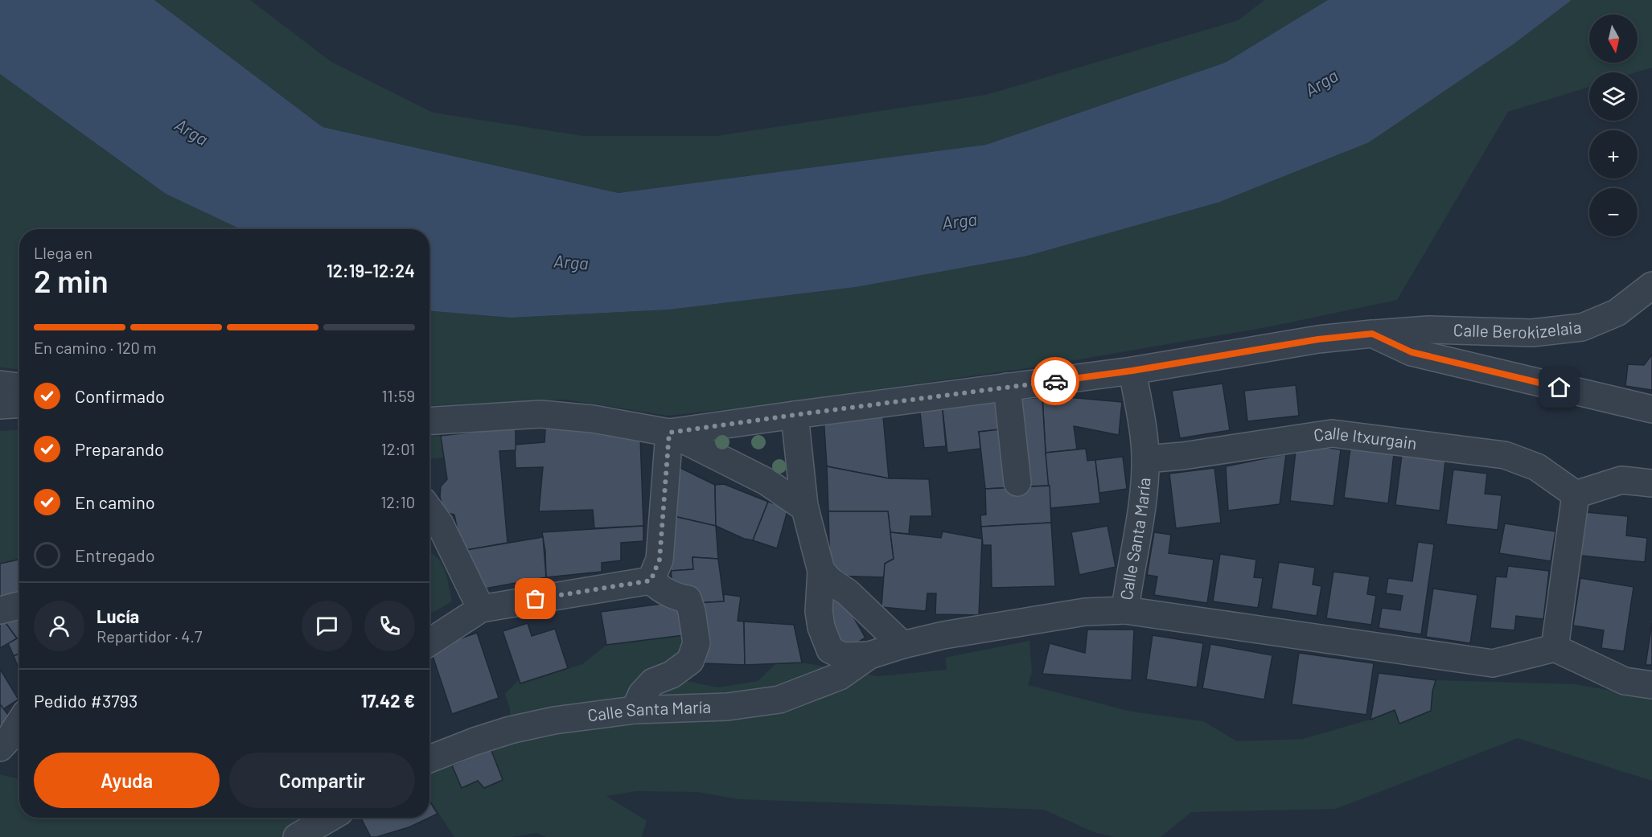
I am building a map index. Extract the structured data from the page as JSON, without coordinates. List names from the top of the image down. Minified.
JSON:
{"streets":{"street":["Calle Berokizelaia","Calle Itxurgain","Calle Santa María"]},"crossings":[["Calle Berokizelaia","Calle Santa María"],["Calle Itxurgain","Calle Santa María"]],"water":["Arga"],"north":"bottom","page":{"map_buttons":["+","−"],"heading":["2 min","Llega en","12:19–12:24"],"panel":["Lucía","Repartidor · 4.7","Pedido #3793","17.42 €"],"bar":"En camino · 120 m","list":[["Confirmado","11:59"],["Preparando","12:01"],["En camino","12:10"],"Entregado"],"buttons":["Ayuda","Compartir"]}}
